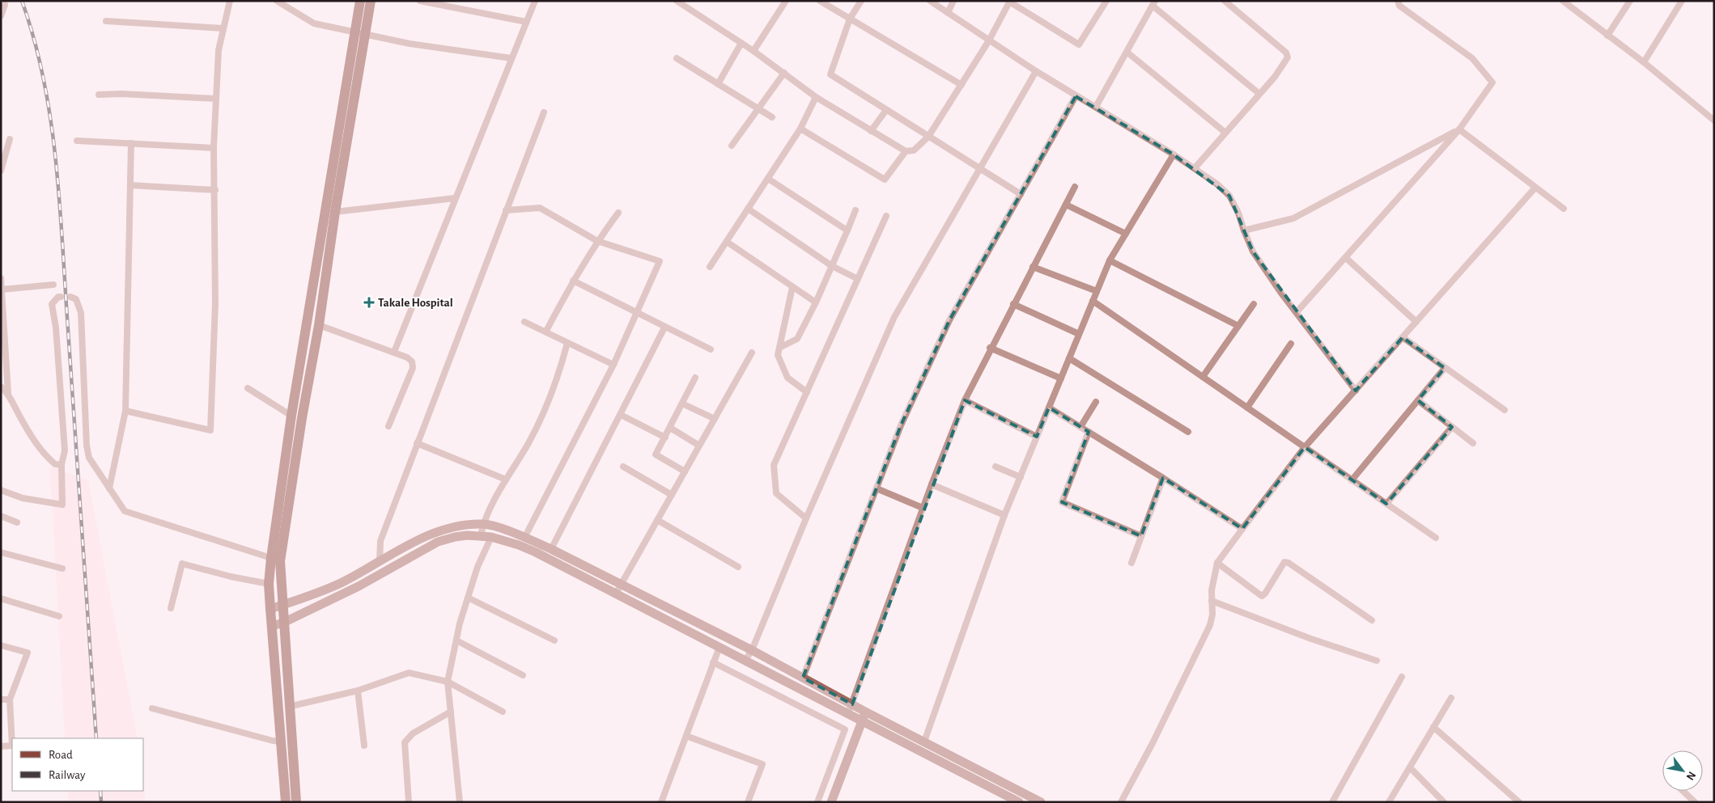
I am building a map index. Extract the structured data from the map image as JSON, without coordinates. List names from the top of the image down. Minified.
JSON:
{"places":{"health":["Takale Hospital"]},"legend":["Road","Railway"],"north":"bottom right"}
